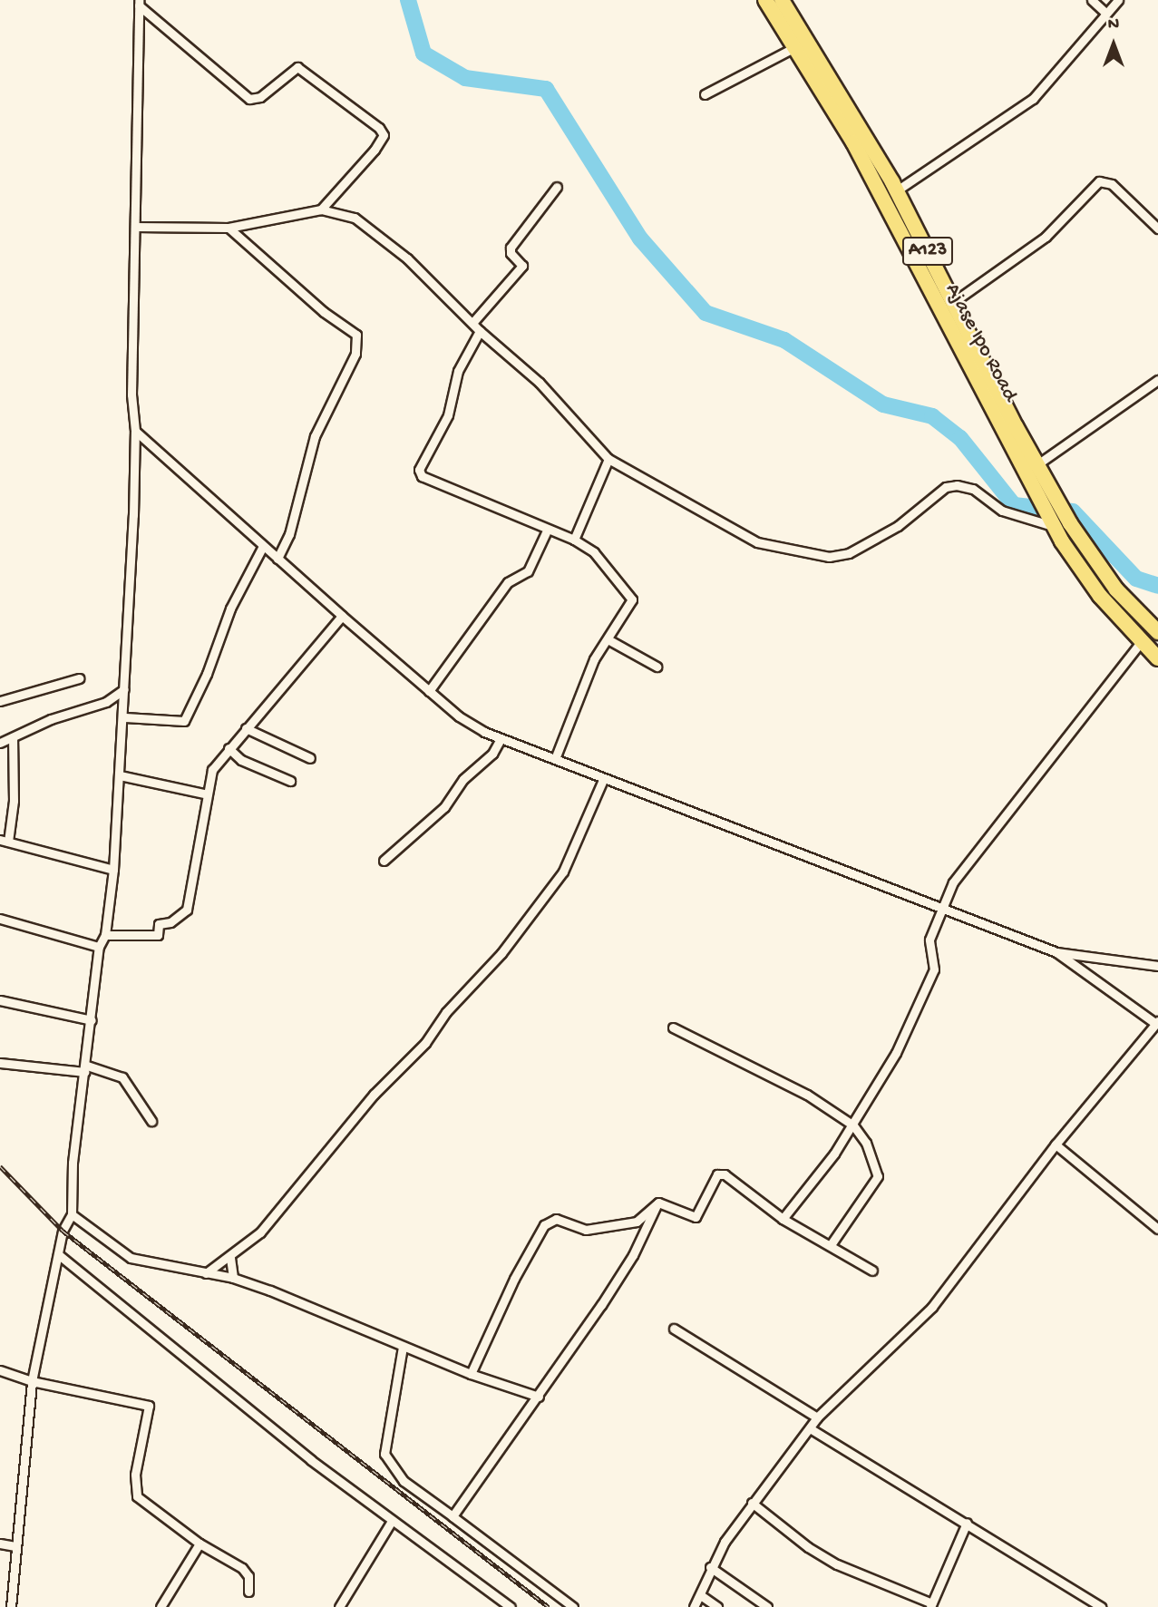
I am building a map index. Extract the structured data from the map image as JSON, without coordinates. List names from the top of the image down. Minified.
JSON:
{"streets":{"highway":["A123","Ajase Ipo Road"]},"north":"top"}
